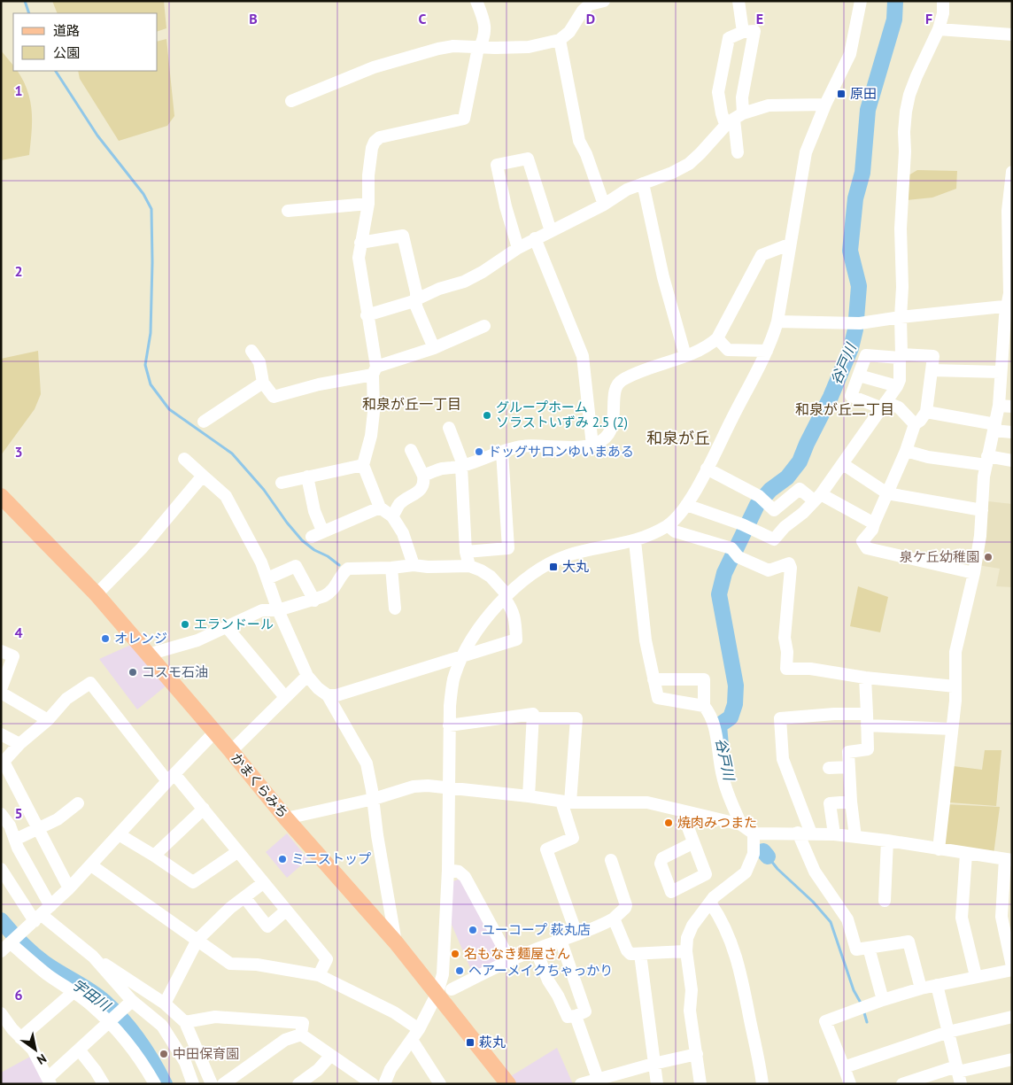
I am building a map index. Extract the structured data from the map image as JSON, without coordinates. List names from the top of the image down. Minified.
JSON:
{"streets":{"main road":["かまくらみち"]},"districts":["和泉が丘一丁目","和泉が丘二丁目","和泉が丘"],"water":["谷戸川","宇田川"],"places":{"transit":["原田","大丸","萩丸"],"other":["グループホーム ソラストいずみ 2.5 (2)","ドッグサロンゆいまある","泉ケ丘幼稚園","エランドール","オレンジ","コスモ石油","焼肉みつまた","ミニストップ","ユーコープ 萩丸店","名もなき麺屋さん","ヘアーメイクちゃっかり","中田保育園"]},"legend":["道路","公園"],"north":"bottom right","grid":{"columns":["B","C","D","E","F"],"rows":["1","2","3","4","5","6"]}}
